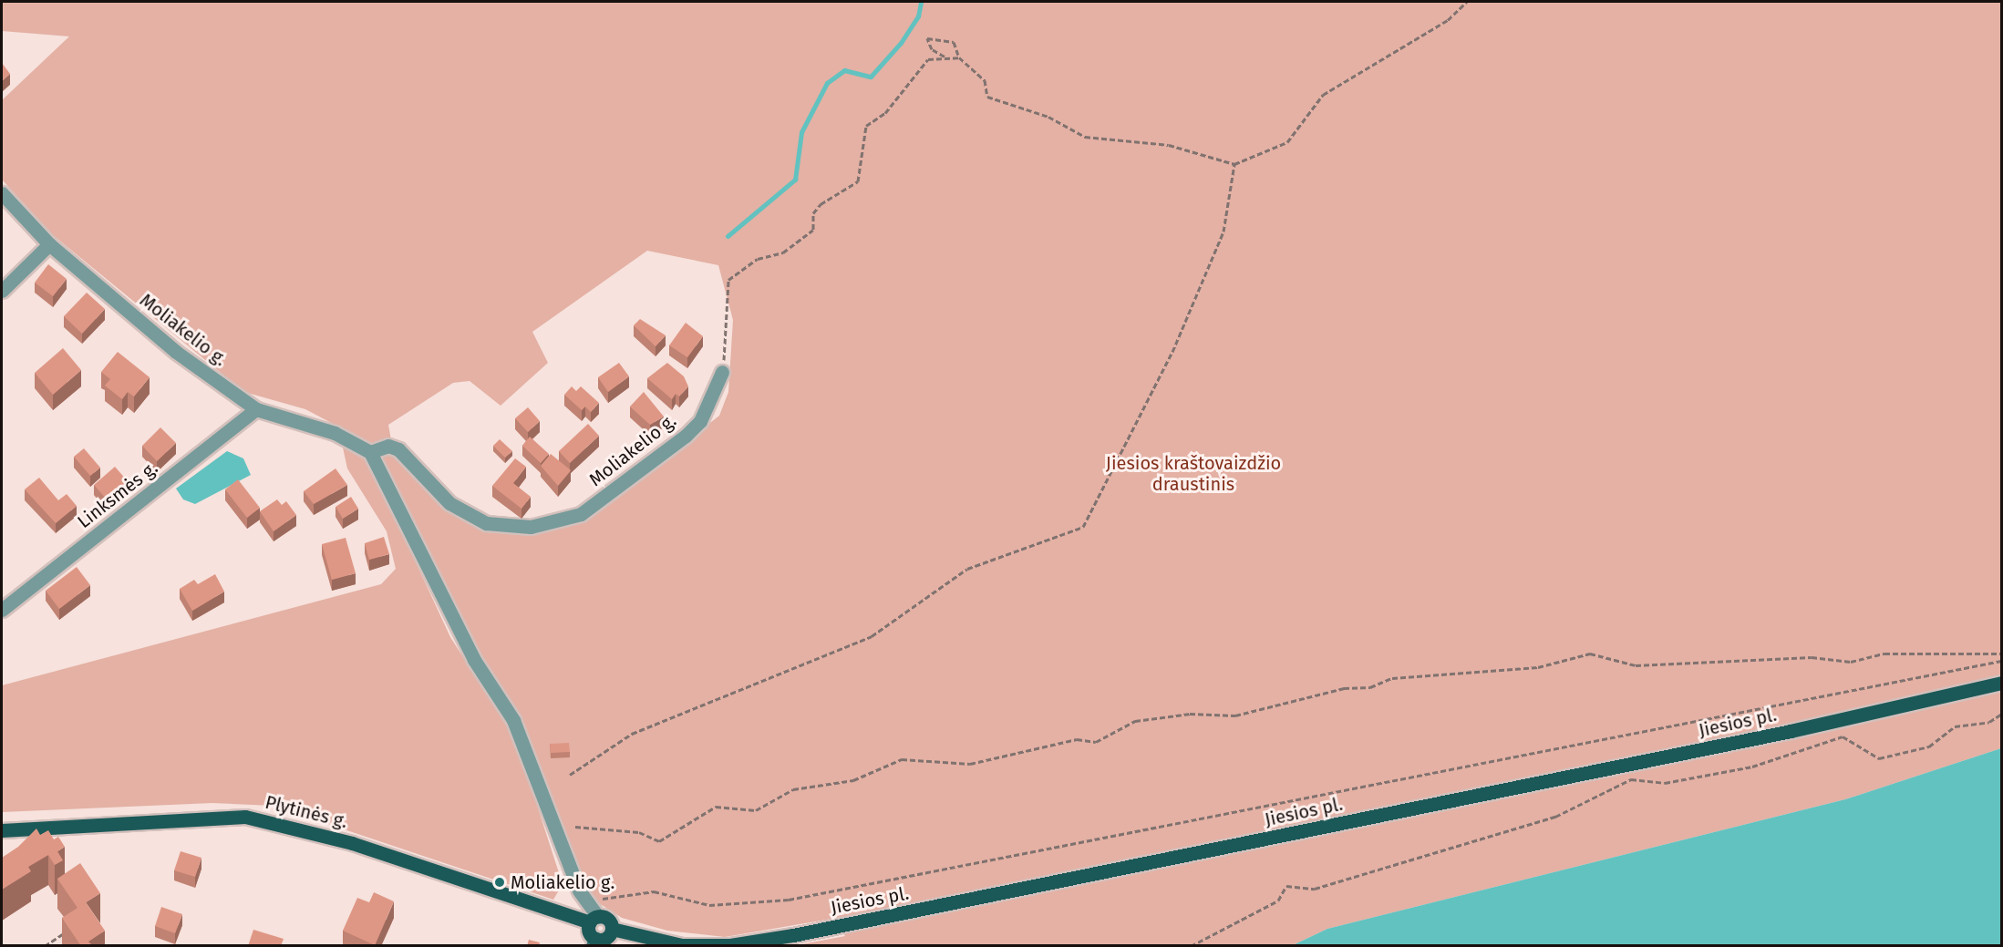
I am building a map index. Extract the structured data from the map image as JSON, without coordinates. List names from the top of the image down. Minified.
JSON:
{"streets":{"main road":["Jiesios pl.","Plytinės g."],"street":["Moliakelio g.","Linksmės g."]},"crossings":[["Moliakelio g.","Linksmės g."],["Jiesios pl.","Plytinės g."]],"parks":["Jiesios kraštovaizdžio draustinis"],"places":["Moliakelio g."]}
